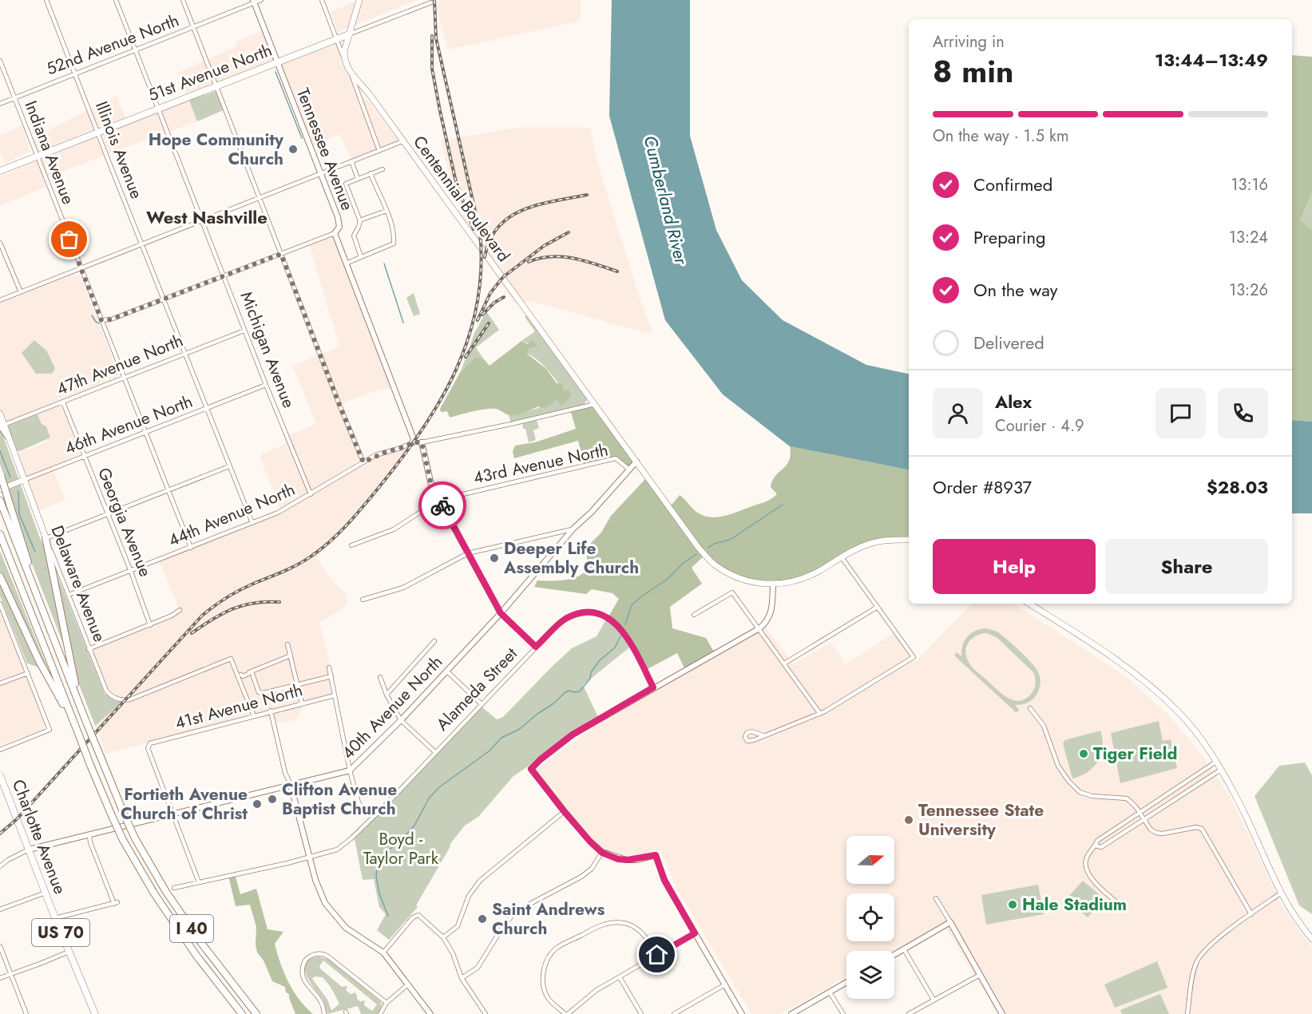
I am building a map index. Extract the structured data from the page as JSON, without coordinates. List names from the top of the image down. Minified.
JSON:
{"streets":{"highway":["I 40"],"main road":["51st Avenue North","Centennial Boulevard","46th Avenue North","Delaware Avenue","Charlotte Avenue","US 70"],"street":["52nd Avenue North","Tennessee Avenue","Illinois Avenue","Indiana Avenue","Michigan Avenue","47th Avenue North","43rd Avenue North","44th Avenue North","Georgia Avenue","Alameda Street","41st Avenue North","40th Avenue North"]},"crossings":[["52nd Avenue North","Tennessee Avenue"],["52nd Avenue North","Illinois Avenue"],["52nd Avenue North","Indiana Avenue"],["52nd Avenue North","Michigan Avenue"],["51st Avenue North","Tennessee Avenue"],["51st Avenue North","Illinois Avenue"],["51st Avenue North","Indiana Avenue"],["51st Avenue North","Michigan Avenue"],["Tennessee Avenue","44th Avenue North"],["Illinois Avenue","47th Avenue North"],["Illinois Avenue","46th Avenue North"],["Illinois Avenue","44th Avenue North"],["Indiana Avenue","47th Avenue North"],["Indiana Avenue","46th Avenue North"],["Indiana Avenue","44th Avenue North"],["Centennial Boulevard","44th Avenue North"],["Centennial Boulevard","40th Avenue North"],["Michigan Avenue","47th Avenue North"],["Michigan Avenue","46th Avenue North"],["Michigan Avenue","44th Avenue North"],["47th Avenue North","Georgia Avenue"],["46th Avenue North","Georgia Avenue"],["46th Avenue North","Delaware Avenue"],["43rd Avenue North","40th Avenue North"],["44th Avenue North","Georgia Avenue"],["44th Avenue North","Delaware Avenue"],["41st Avenue North","40th Avenue North"],["40th Avenue North","Charlotte Avenue"]],"districts":["West Nashville"],"water":["Cumberland River"],"parks":["Boyd - Taylor Park"],"places":["Hope Community Church","Deeper Life Assembly Church","Tiger Field","Clifton Avenue Baptist Church","Fortieth Avenue Church of Christ","Tennessee State University","Hale Stadium","Saint Andrews Church"],"north":"right","page":{"heading":["8 min","Arriving in","13:44–13:49"],"panel":["Alex","Courier · 4.9","Order #8937","$28.03"],"bar":"On the way · 1.5 km","list":[["Confirmed","13:16"],["Preparing","13:24"],["On the way","13:26"],"Delivered"],"buttons":["Help","Share"]}}
